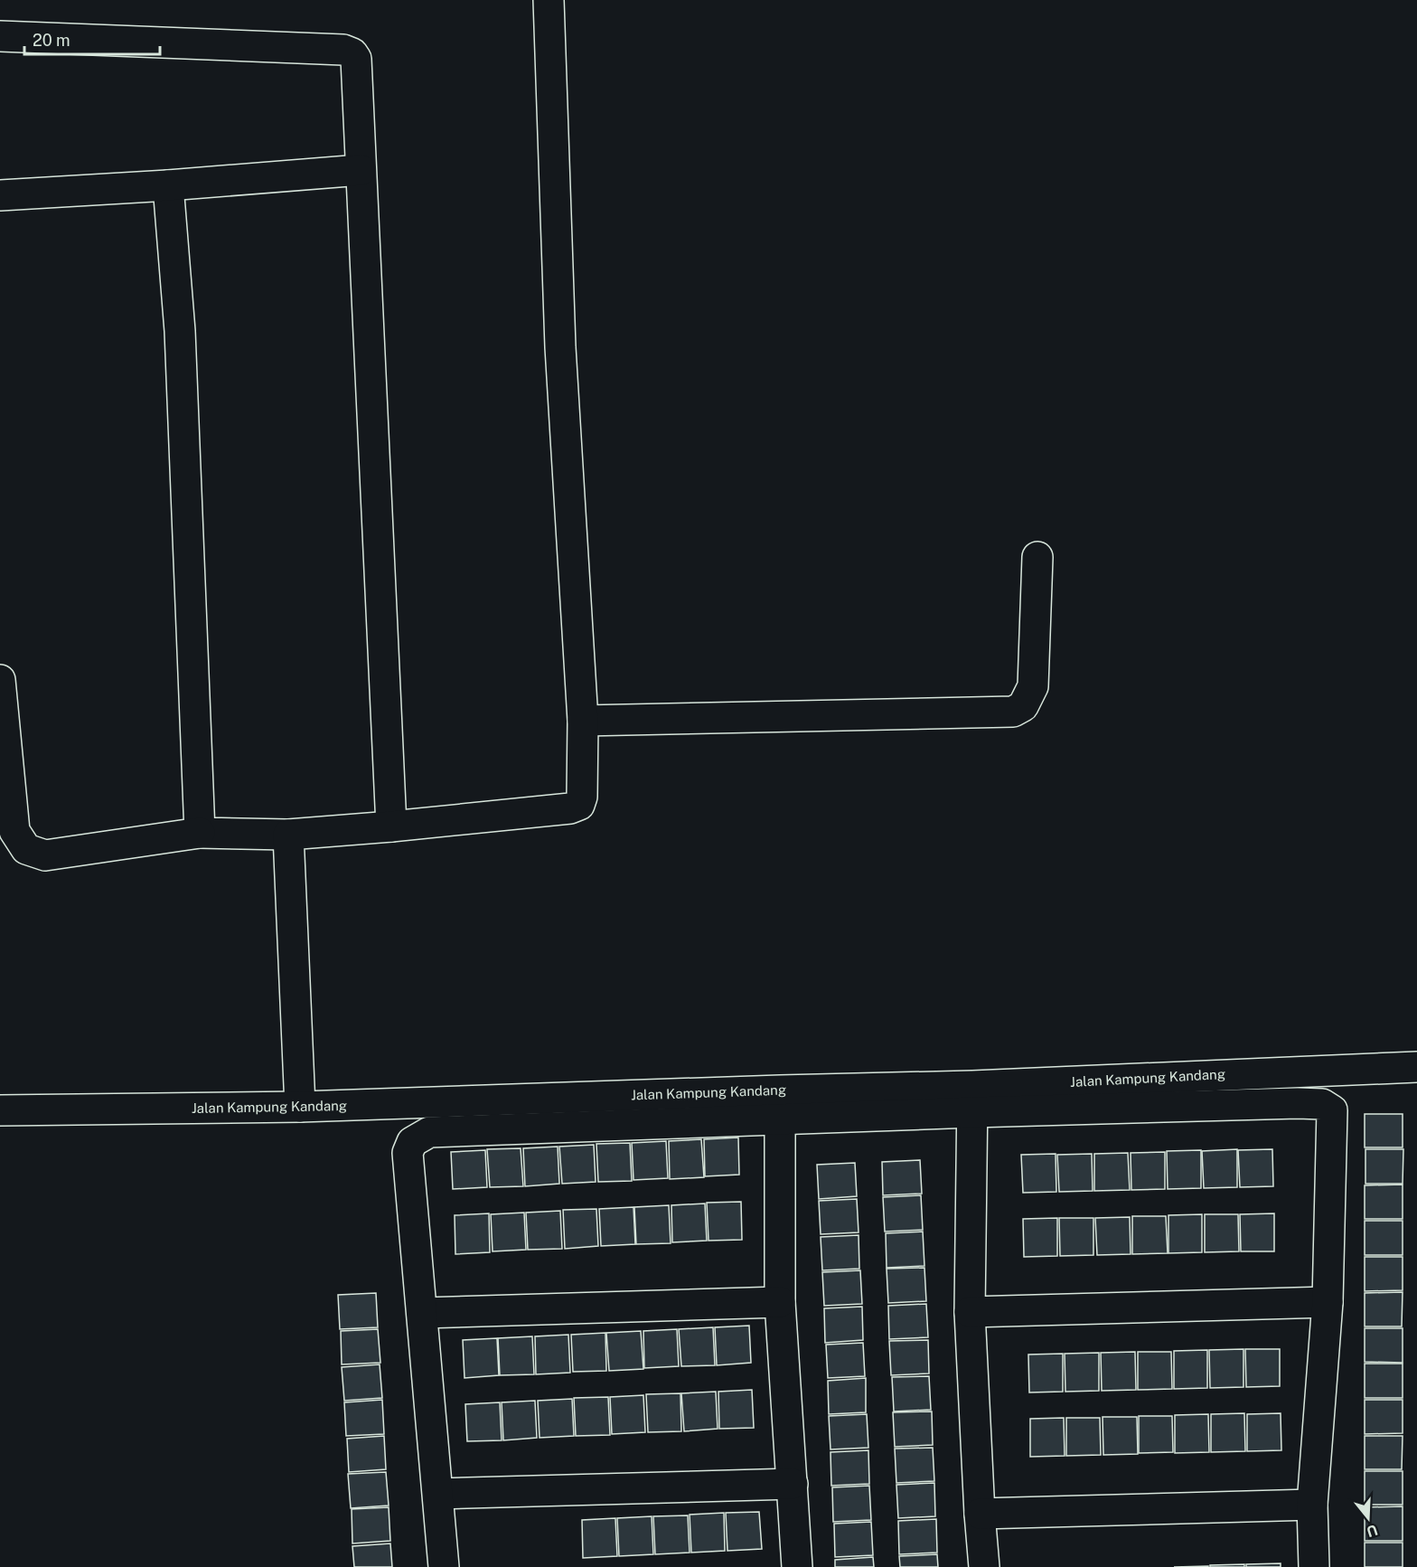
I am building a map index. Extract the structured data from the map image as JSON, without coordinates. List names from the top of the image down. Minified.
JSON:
{"streets":{"street":["Jalan Kampung Kandang"]},"scale_bar":"20 m","north":"bottom"}
